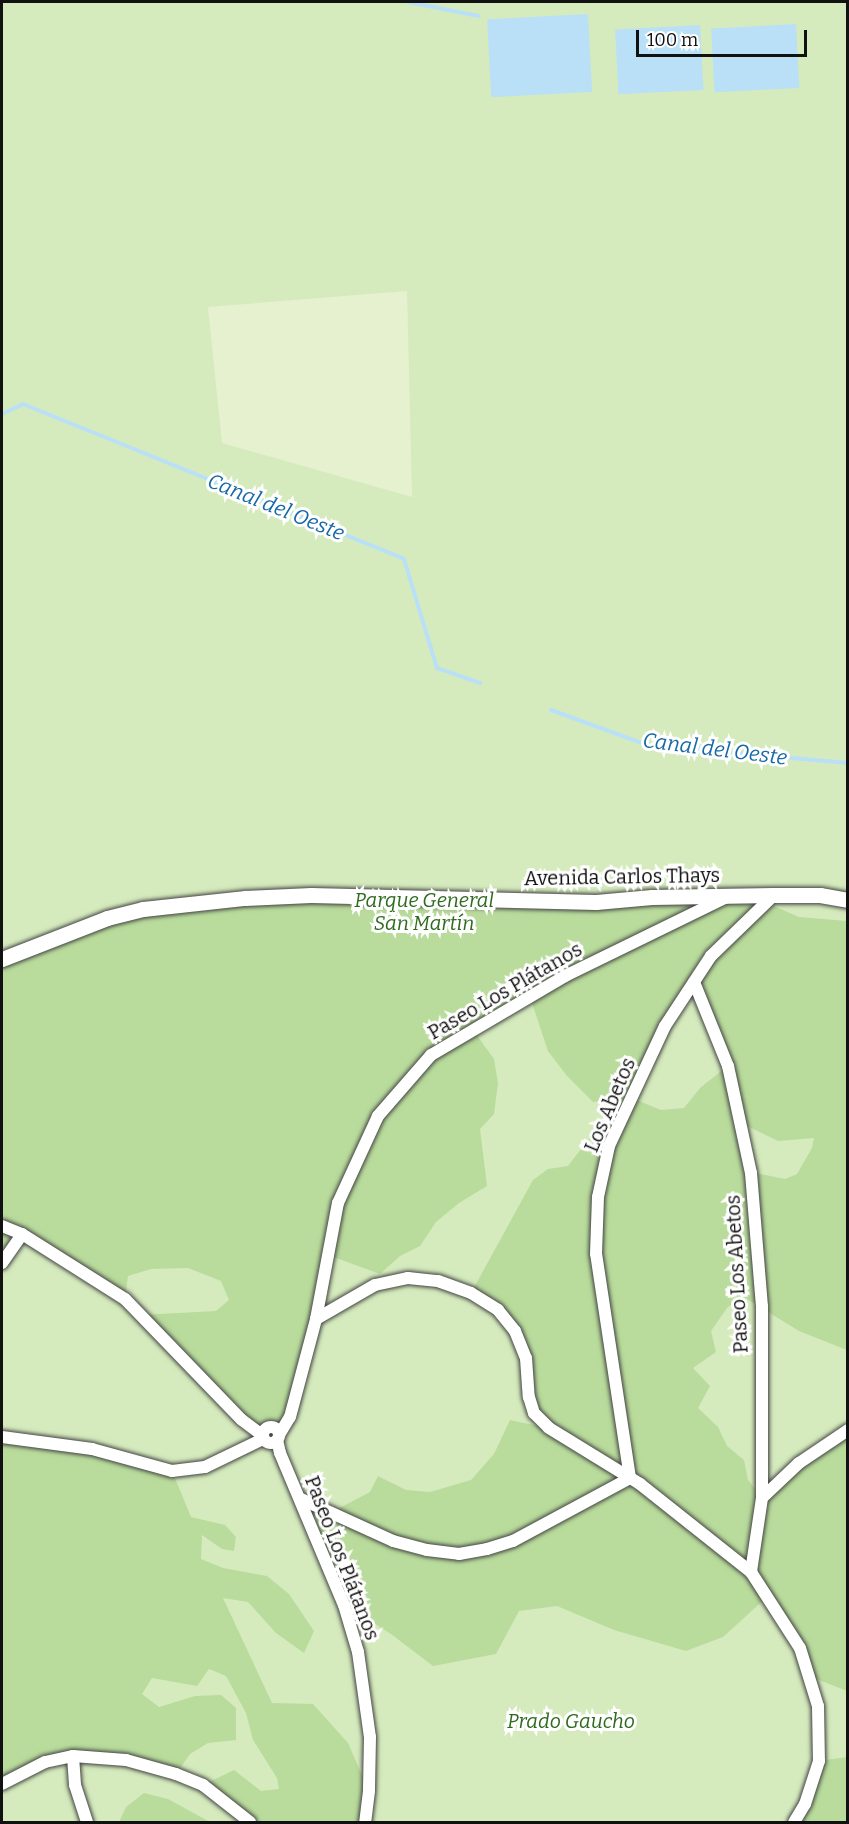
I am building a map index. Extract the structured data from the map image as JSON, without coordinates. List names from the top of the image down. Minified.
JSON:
{"streets":{"street":["Avenida Carlos Thays","Paseo Los Plátanos","Los Abetos","Paseo Los Abetos"]},"crossings":[["Avenida Carlos Thays","Paseo Los Plátanos"],["Avenida Carlos Thays","Los Abetos"],["Los Abetos","Paseo Los Abetos"]],"water":["Canal del Oeste"],"parks":["Parque General San Martín","Prado Gaucho"],"scale_bar":"100 m"}
